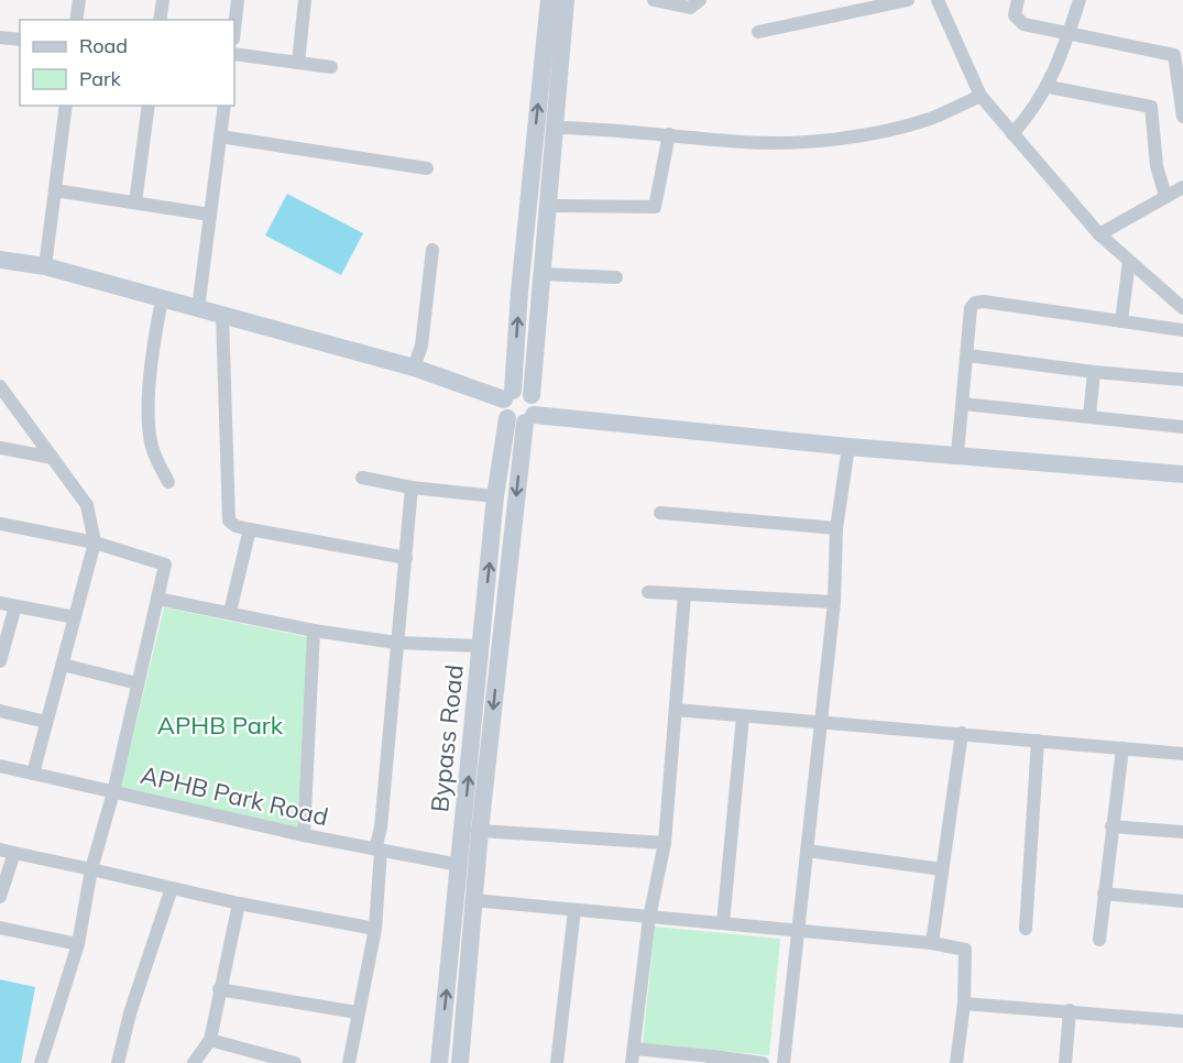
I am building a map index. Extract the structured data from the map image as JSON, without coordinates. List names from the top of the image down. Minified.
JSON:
{"streets":{"main road":["Bypass Road"],"street":["APHB Park Road"]},"crossings":[["Bypass Road","APHB Park Road"]],"parks":["APHB Park"],"legend":["Road","Park"]}
